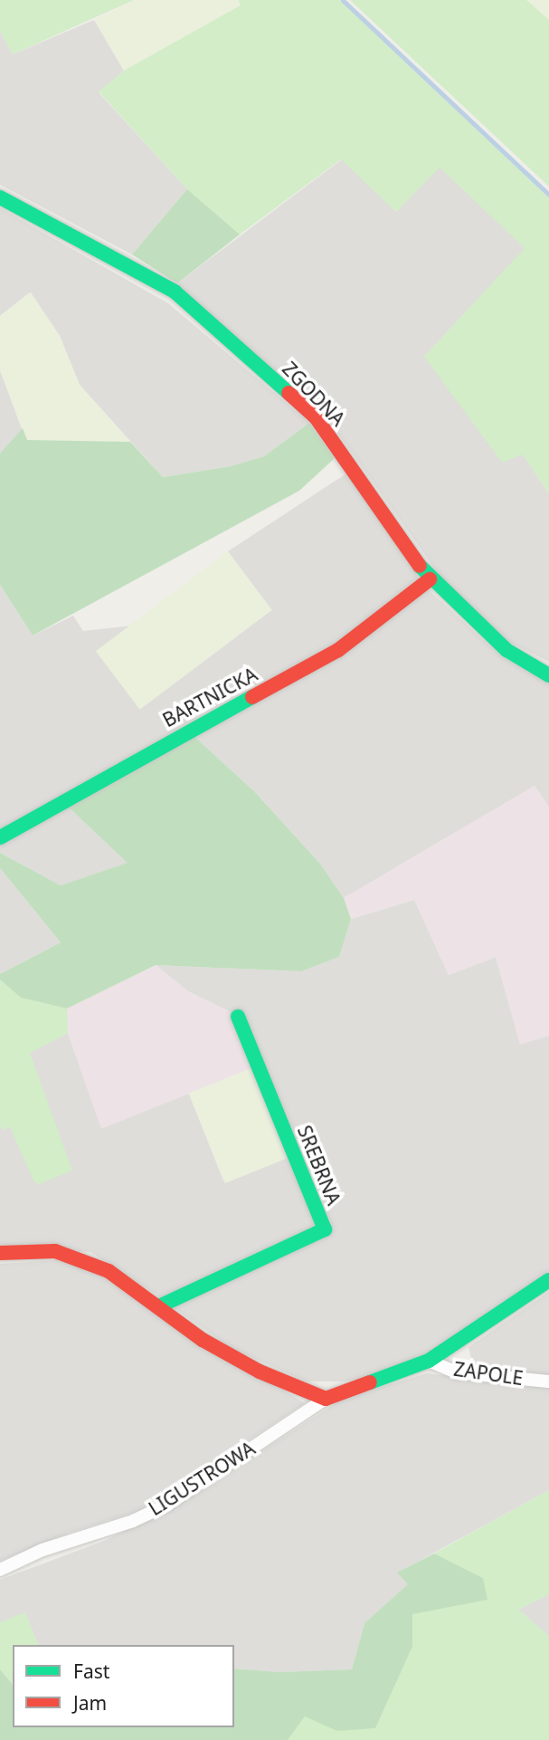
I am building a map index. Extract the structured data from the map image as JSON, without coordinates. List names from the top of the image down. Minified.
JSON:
{"streets":{"street":["ZGODNA","BARTNICKA","SREBRNA","ZAPOLE","LIGUSTROWA"]},"crossings":[["ZGODNA","BARTNICKA"]],"legend":["Fast","Jam"]}
